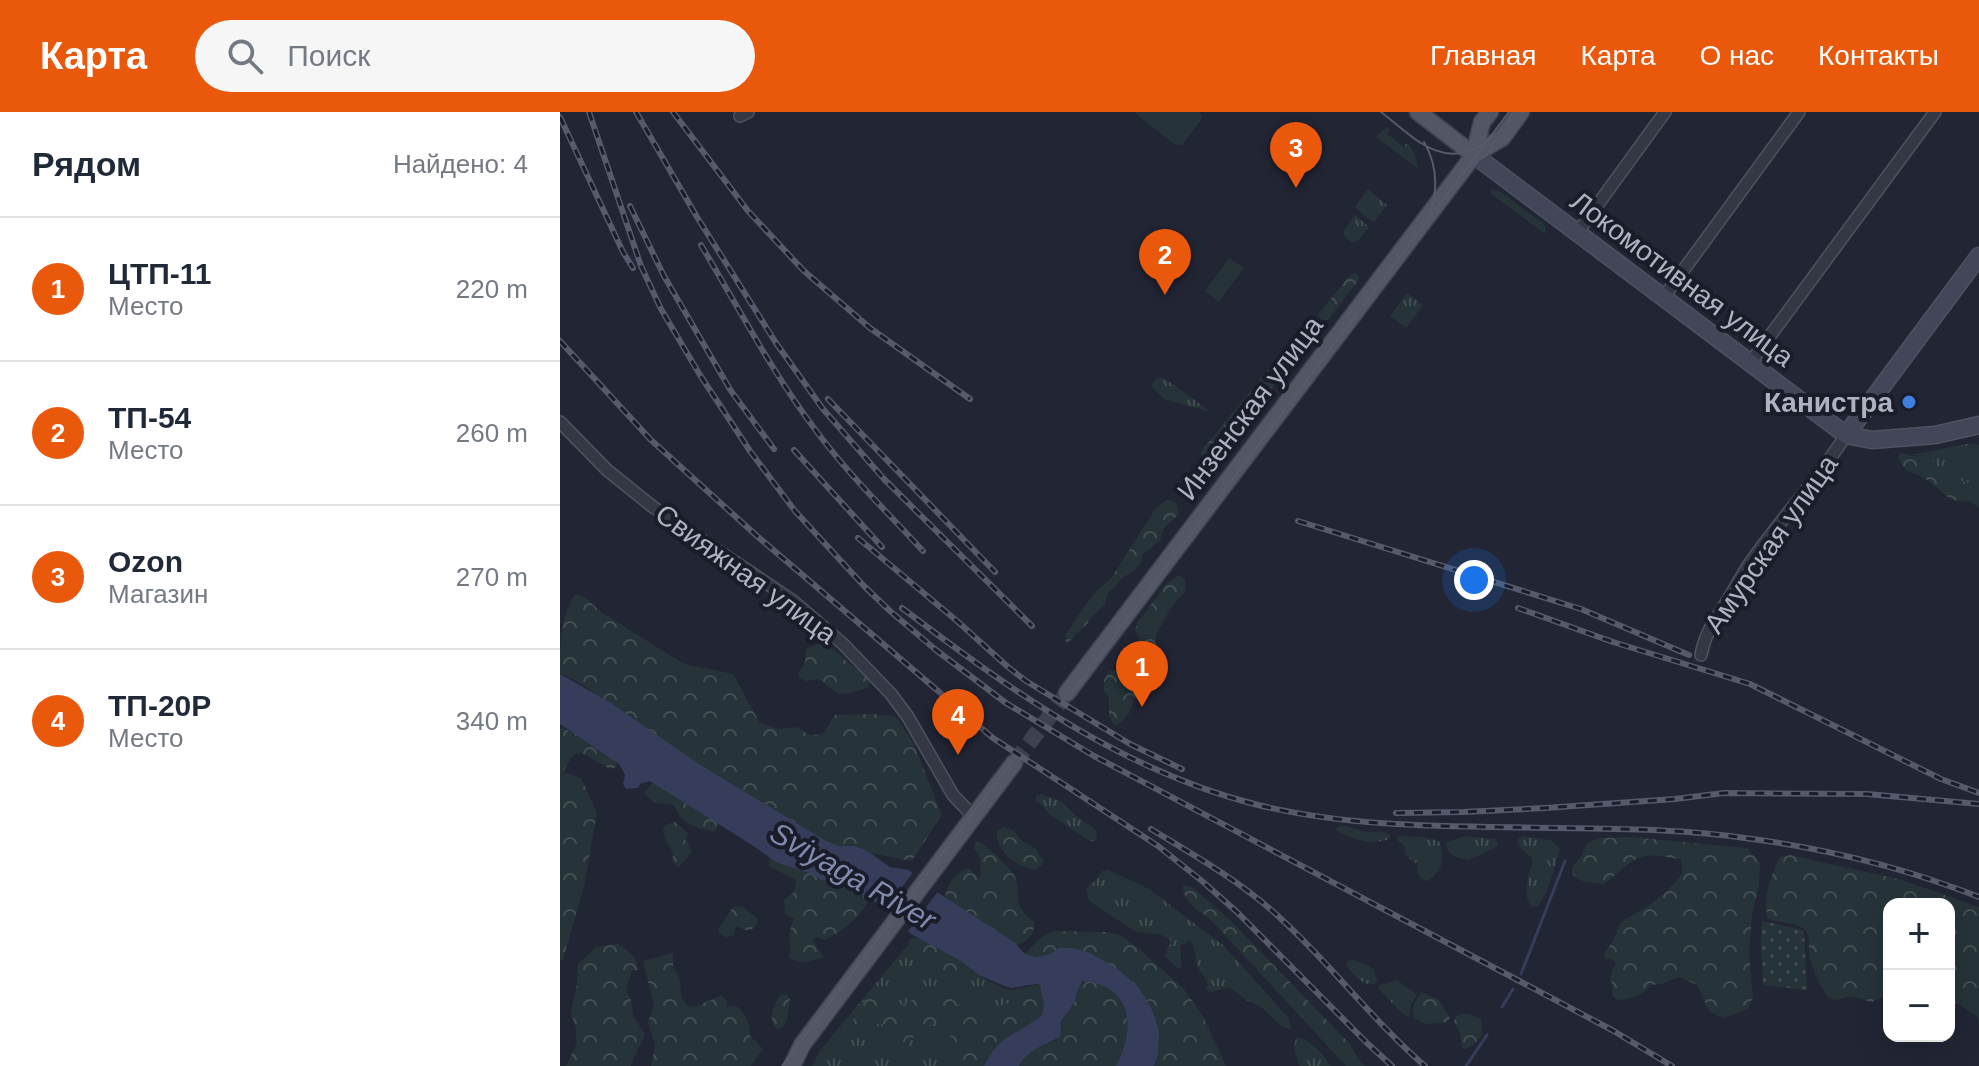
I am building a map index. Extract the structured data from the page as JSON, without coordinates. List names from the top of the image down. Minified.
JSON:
{"streets":{"main road":["Локомотивная улица","Инзенская улица"],"street":["Амурская улица","Свияжная улица"]},"crossings":[["Локомотивная улица","Инзенская улица"],["Локомотивная улица","Амурская улица"]],"water":["Sviyaga River"],"places":["Канистра"],"page":{"header":"Карта","search":"Поиск","nav":["Главная","Карта","О нас","Контакты"],"heading":["Рядом","Найдено: 4"],"pins":["3","2","1","4"],"list":[{"mark":"1","name":"ЦТП-11","note":"Место","value":"220 m"},{"mark":"2","name":"ТП-54","note":"Место","value":"260 m"},{"mark":"3","name":"Ozon","note":"Магазин","value":"270 m"},{"mark":"4","name":"ТП-20Р","note":"Место","value":"340 m"}],"map_buttons":["+","−"]}}
